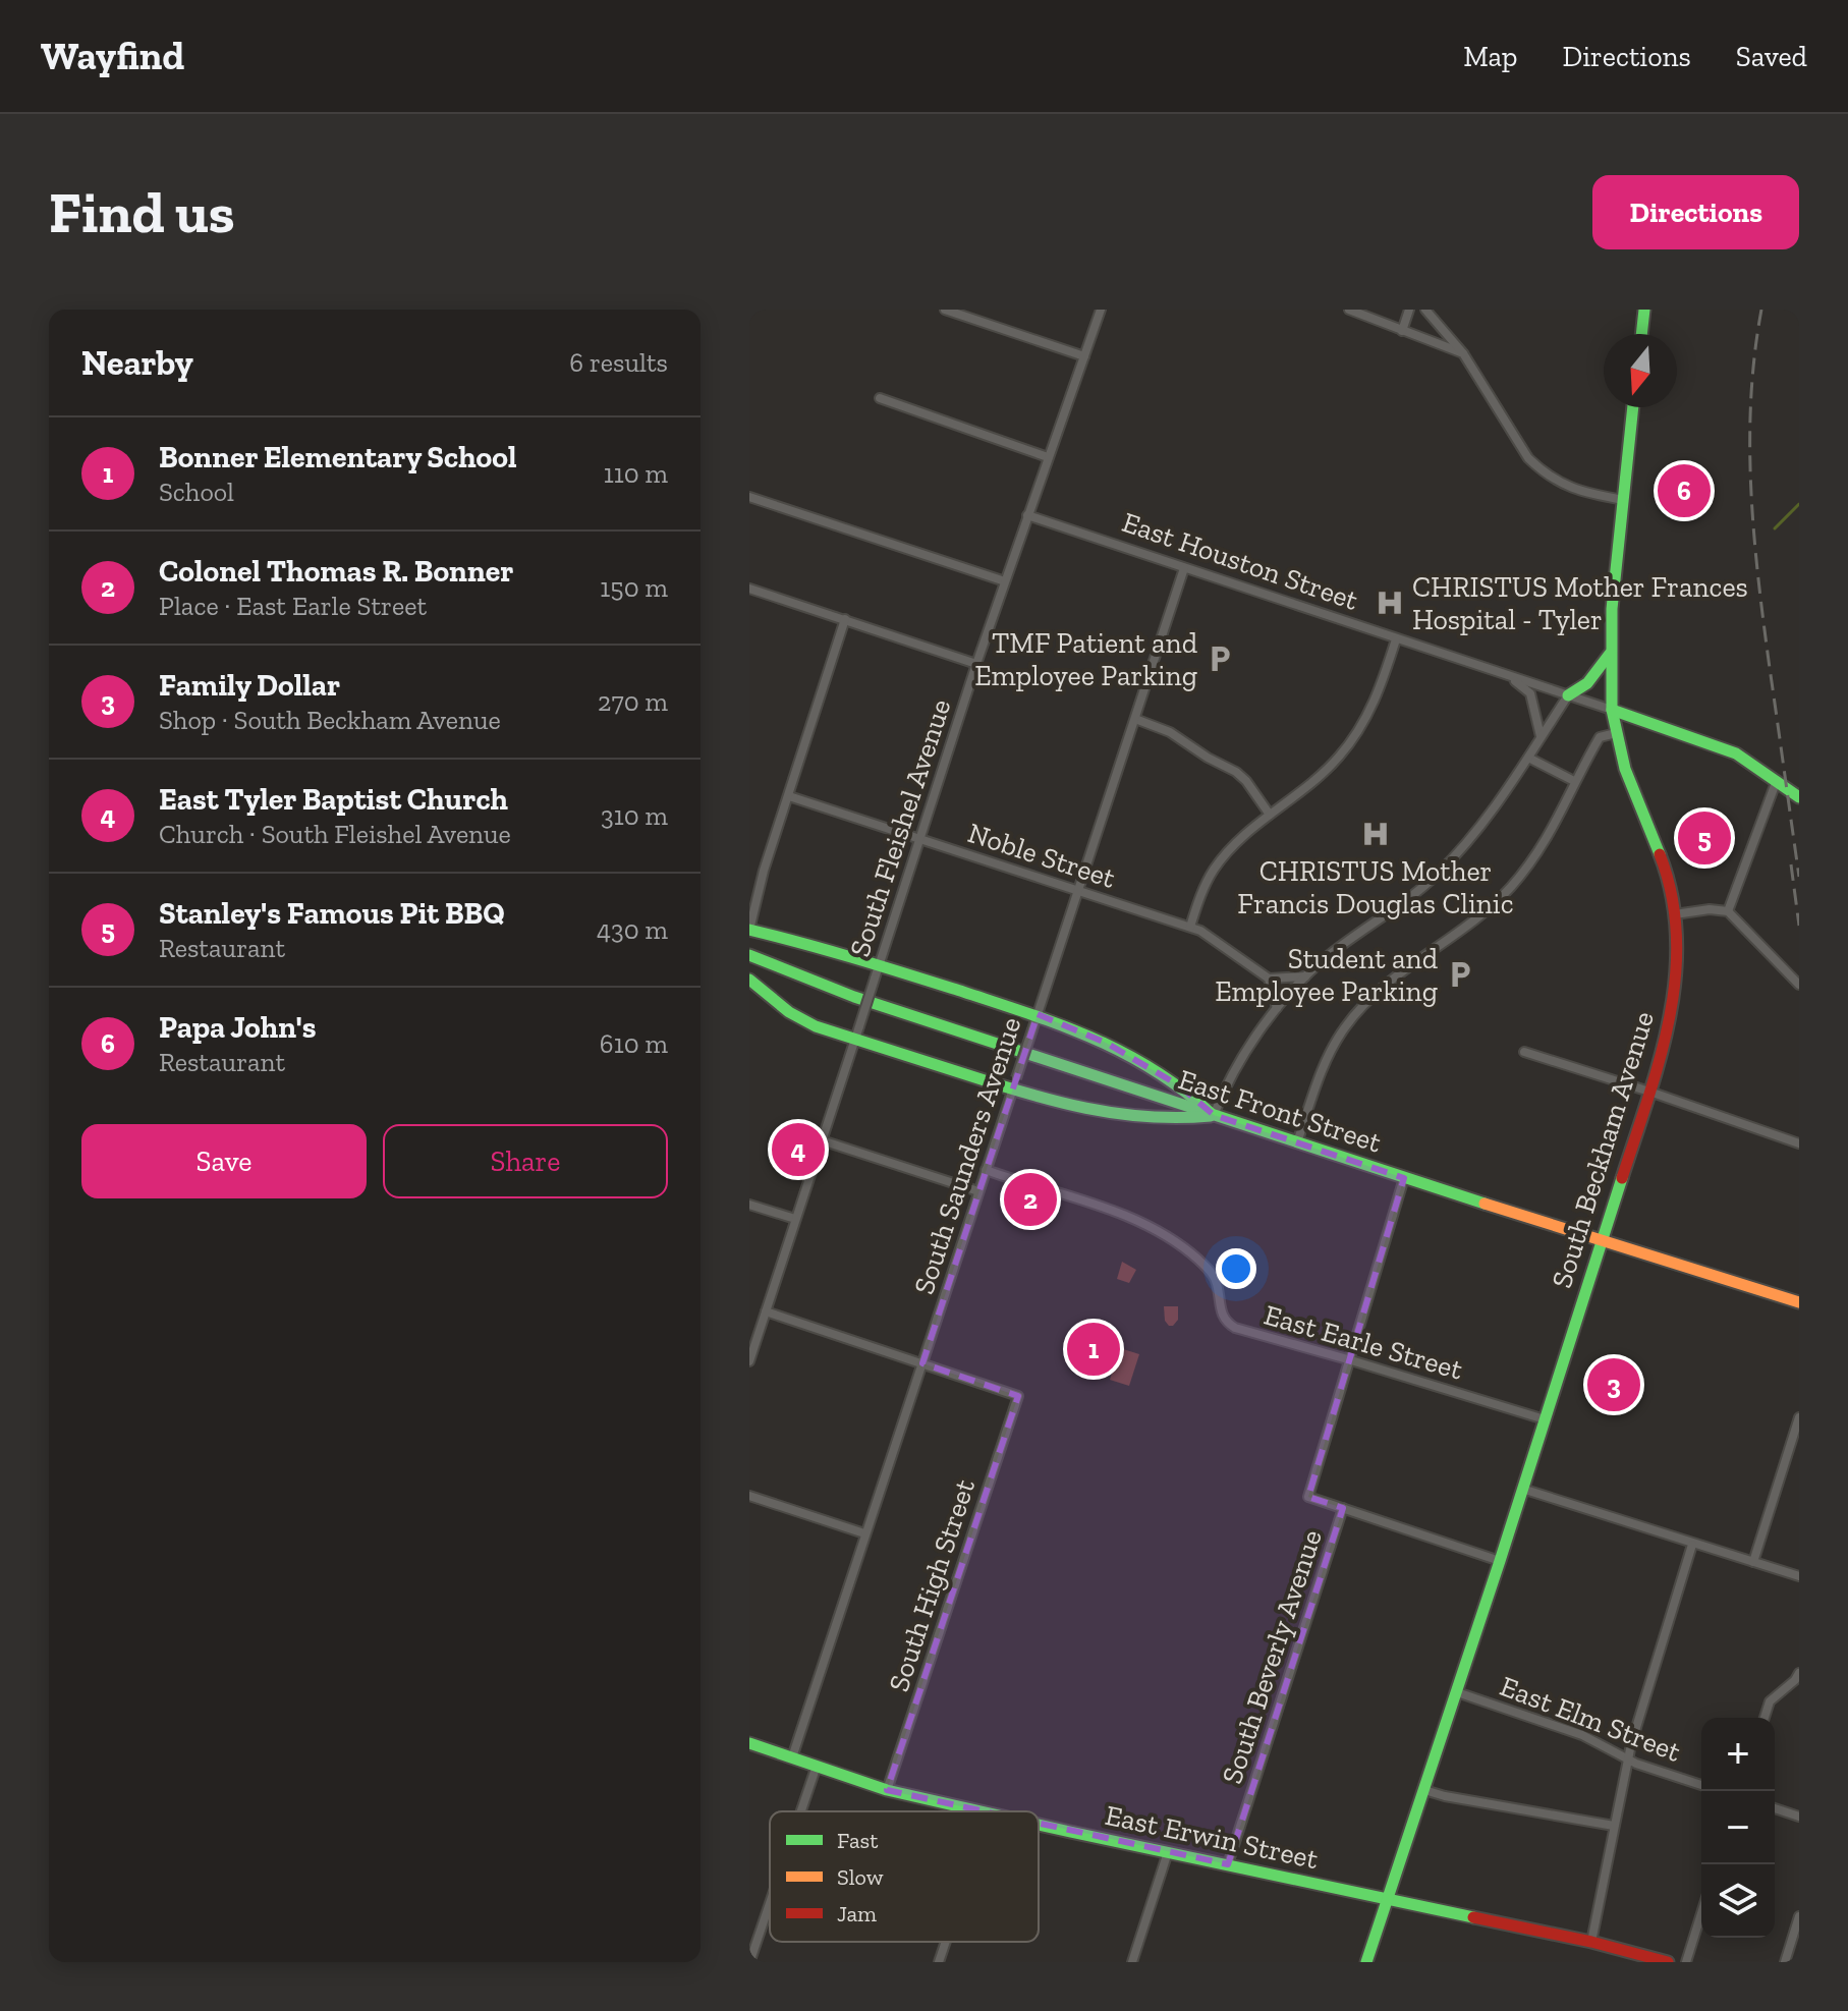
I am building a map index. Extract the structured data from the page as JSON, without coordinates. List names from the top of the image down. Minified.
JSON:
{"streets":{"main road":["East Houston Street","East Front Street","South Beckham Avenue","East Erwin Street"],"street":["South Fleishel Avenue","Noble Street","South Saunders Avenue","East Earle Street","South High Street","South Beverly Avenue","East Elm Street"]},"crossings":[["East Houston Street","South Fleishel Avenue"],["East Houston Street","South Beckham Avenue"],["East Houston Street","South Saunders Avenue"],["South Fleishel Avenue","Noble Street"],["Noble Street","South Saunders Avenue"],["East Front Street","South Beckham Avenue"],["East Front Street","South Beverly Avenue"],["South Beckham Avenue","East Earle Street"],["South Beckham Avenue","East Elm Street"],["South Beckham Avenue","East Erwin Street"],["South Saunders Avenue","East Earle Street"],["South Saunders Avenue","South High Street"],["South Saunders Avenue","East Erwin Street"],["East Earle Street","South Beverly Avenue"],["South High Street","East Erwin Street"],["South Beverly Avenue","East Erwin Street"]],"places":{"hospital":["CHRISTUS Mother Frances Hospital - Tyler","CHRISTUS Mother Francis Douglas Clinic"],"parking":["TMF Patient and Employee Parking","Student and Employee Parking"]},"legend":["Fast","Slow","Jam"],"north":"bottom","page":{"header":"Wayfind","nav":["Map","Directions","Saved"],"buttons":["Directions",["Save","Share"]],"title":"Find us","heading":["Nearby","6 results"],"list":[{"mark":"1","name":"Bonner Elementary School","note":"School","value":"110 m"},{"mark":"2","name":"Colonel Thomas R. Bonner","note":"Place · East Earle Street","value":"150 m"},{"mark":"3","name":"Family Dollar","note":"Shop · South Beckham Avenue","value":"270 m"},{"mark":"4","name":"East Tyler Baptist Church","note":"Church · South Fleishel Avenue","value":"310 m"},{"mark":"5","name":"Stanley's Famous Pit BBQ","note":"Restaurant","value":"430 m"},{"mark":"6","name":"Papa John's","note":"Restaurant","value":"610 m"}],"pins":["6","5","4","2","1","3"],"map_buttons":["+","−"]}}
